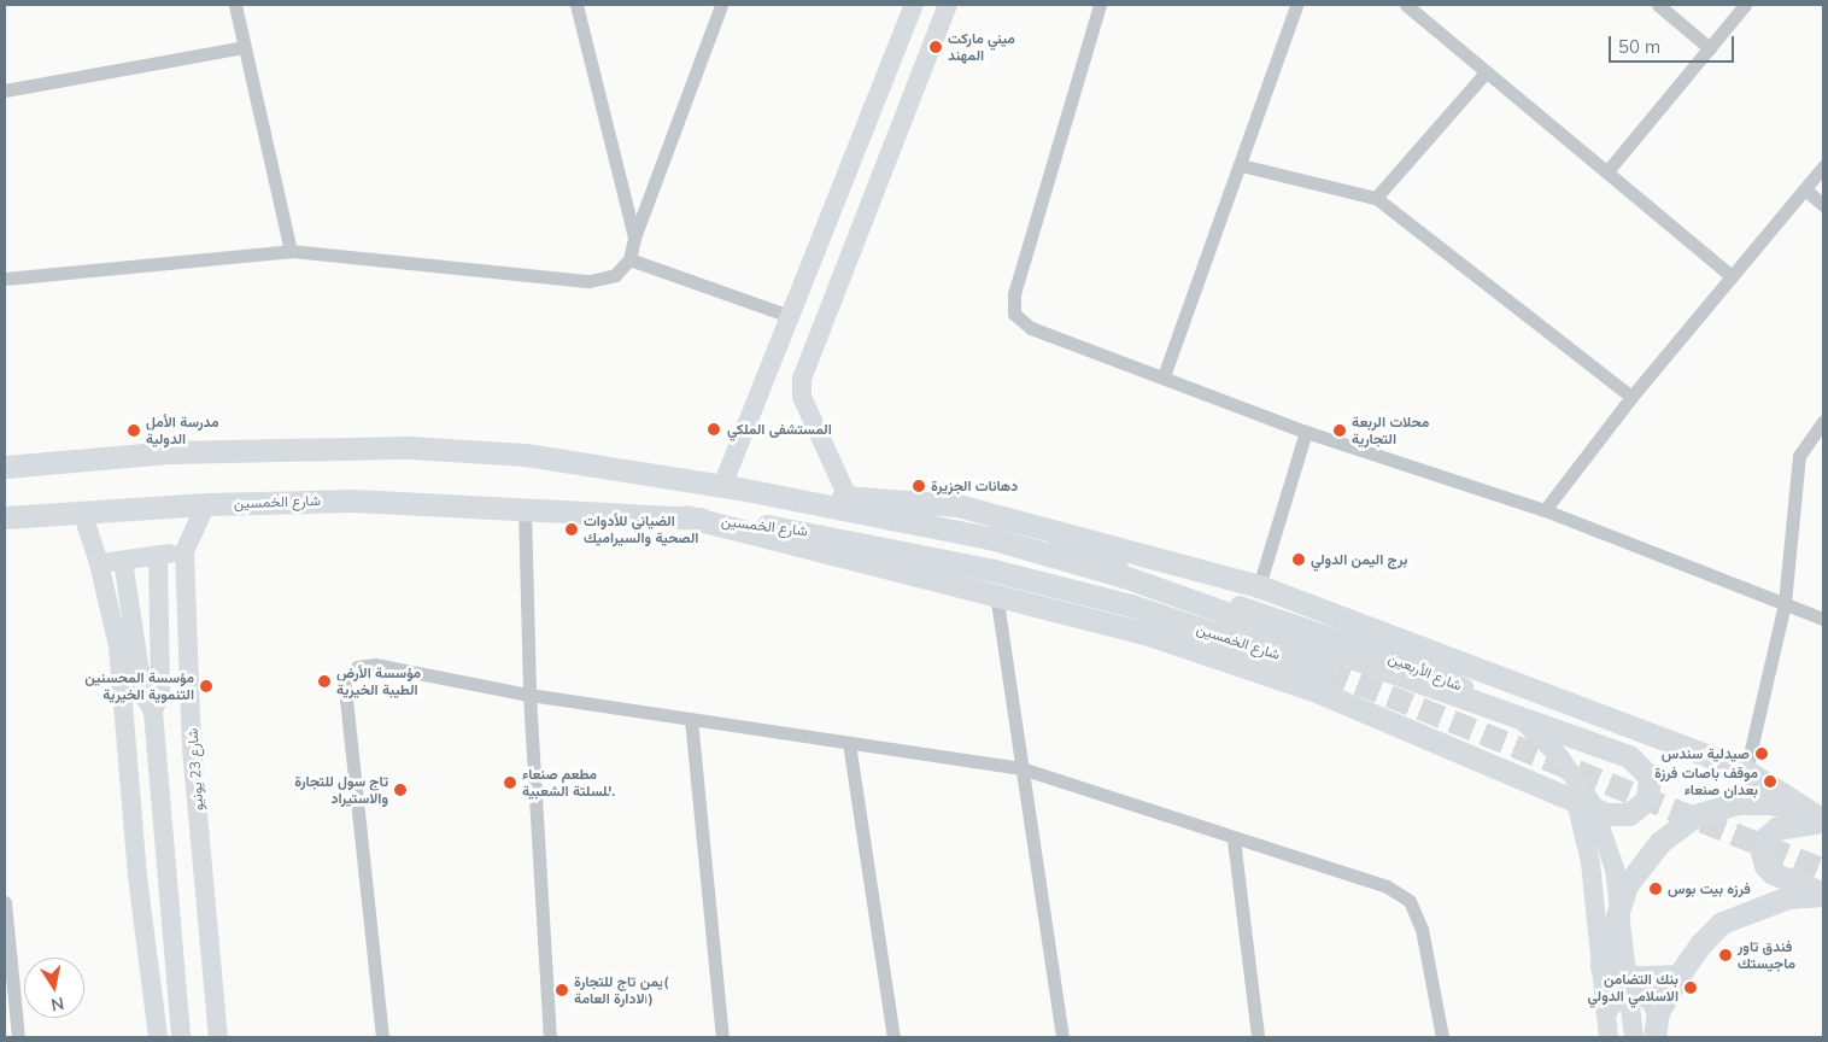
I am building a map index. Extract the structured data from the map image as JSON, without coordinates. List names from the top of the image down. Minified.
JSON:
{"streets":{"main road":["شارع الخمسين"],"street":["شارع الأربعين","شارع 23 يونيو"]},"crossings":[["شارع الخمسين","شارع الأربعين"],["شارع الخمسين","شارع 23 يونيو"]],"places":["ميني ماركت المهند","المستشفى الملكي","مدرسة الأمل الدولية","محلات الربعة التجارية","دهانات الجزيرة","الضياني للأدوات الصحية والسيراميك","برج اليمن الدولي","مؤسسة الأرض الطيبة الخيرية","مؤسسة المحسنين التنموية الخيرية","صيدلية سندس","موقف باصات فرزة بعدان صنعاء","مطعم صنعاء للسلتة الشعبية.","تاج سول للتجارة والاستيراد","فرزه بيت بوس","فندق تاور ماجيستك","بنك التضامن الاسلامي الدولي","يمن تاج للتجارة( الادارة العامة)"],"scale_bar":"50 m","north":"bottom"}
